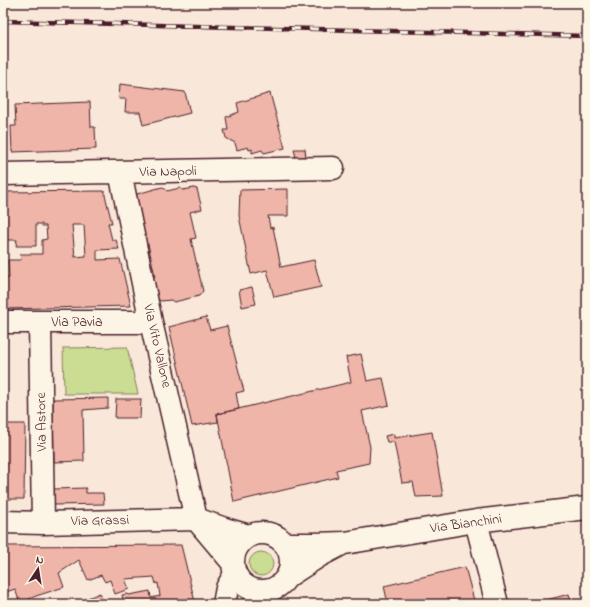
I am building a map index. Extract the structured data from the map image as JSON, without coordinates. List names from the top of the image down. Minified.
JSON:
{"streets":{"street":["Via Napoli","Via Pavia","Via Vito Vallone","Via Astore","Via Grassi","Via Bianchini"]},"crossings":[["Via Napoli","Via Vito Vallone"],["Via Pavia","Via Vito Vallone"],["Via Pavia","Via Astore"],["Via Vito Vallone","Via Grassi"],["Via Astore","Via Grassi"]],"north":"top"}
